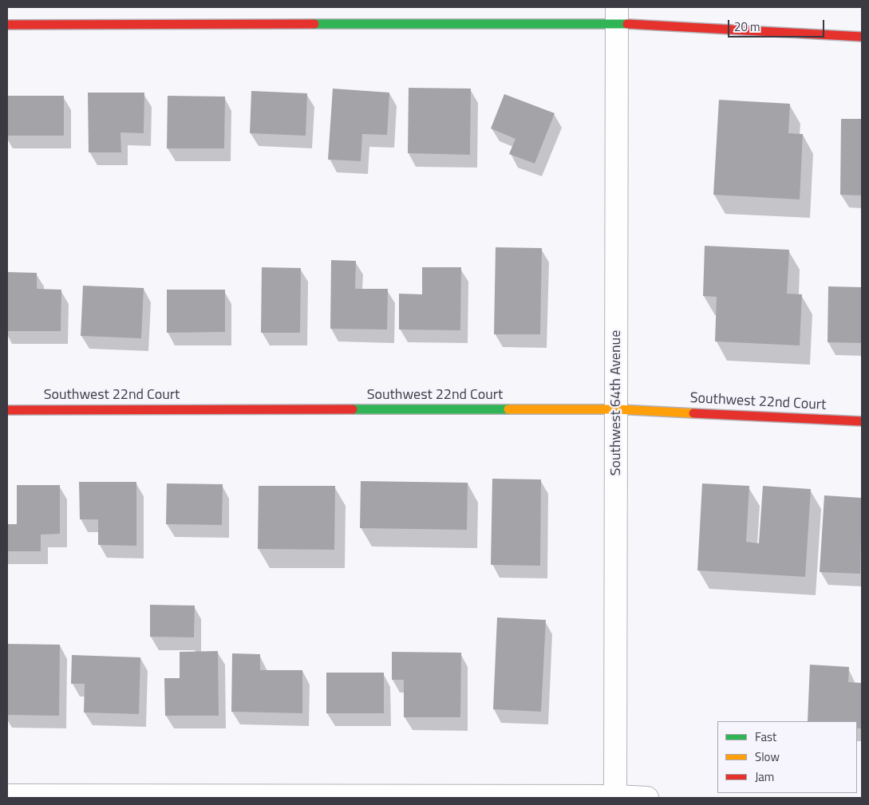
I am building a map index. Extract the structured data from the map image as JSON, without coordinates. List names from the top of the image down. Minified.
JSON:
{"streets":{"street":["Southwest 22nd Court","Southwest 64th Avenue"]},"crossings":[["Southwest 22nd Court","Southwest 64th Avenue"]],"legend":["Fast","Slow","Jam"],"scale_bar":"20 m"}
